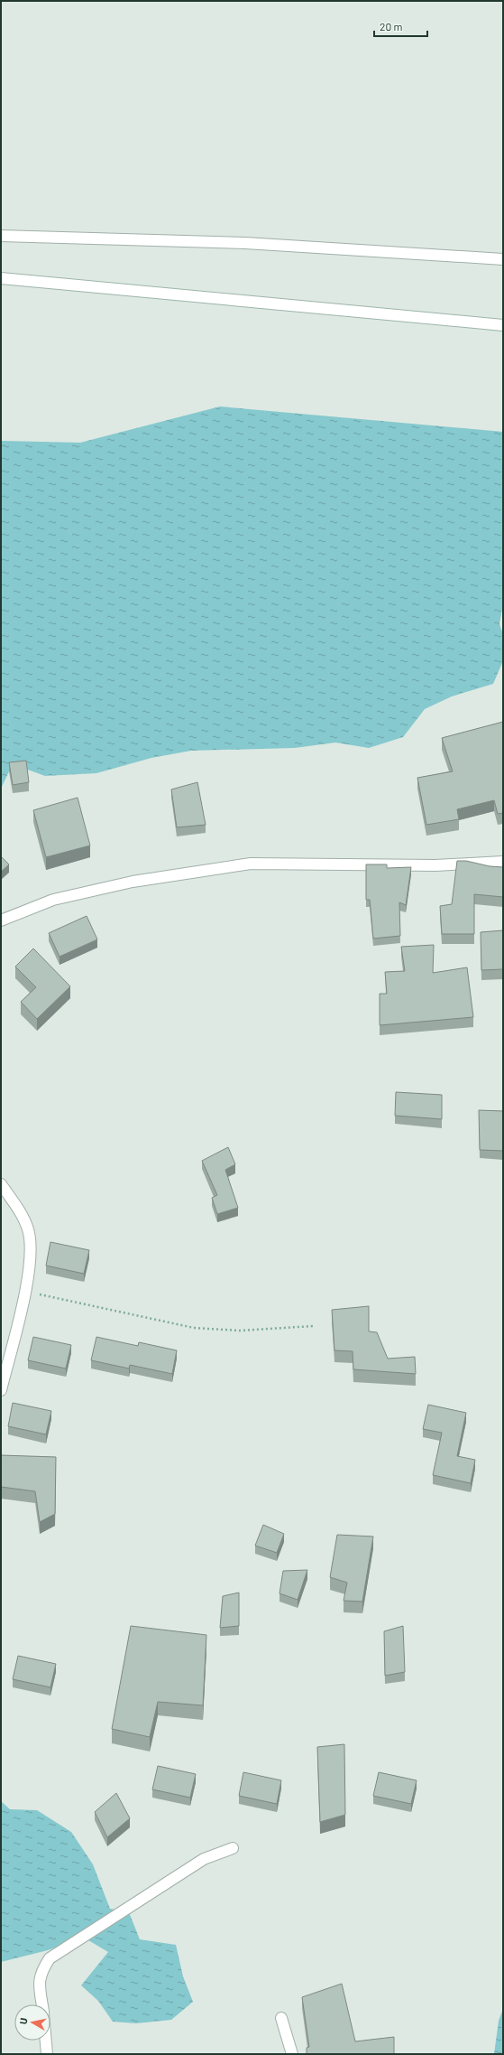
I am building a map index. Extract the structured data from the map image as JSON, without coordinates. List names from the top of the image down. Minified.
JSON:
{"scale_bar":"20 m","north":"left"}
